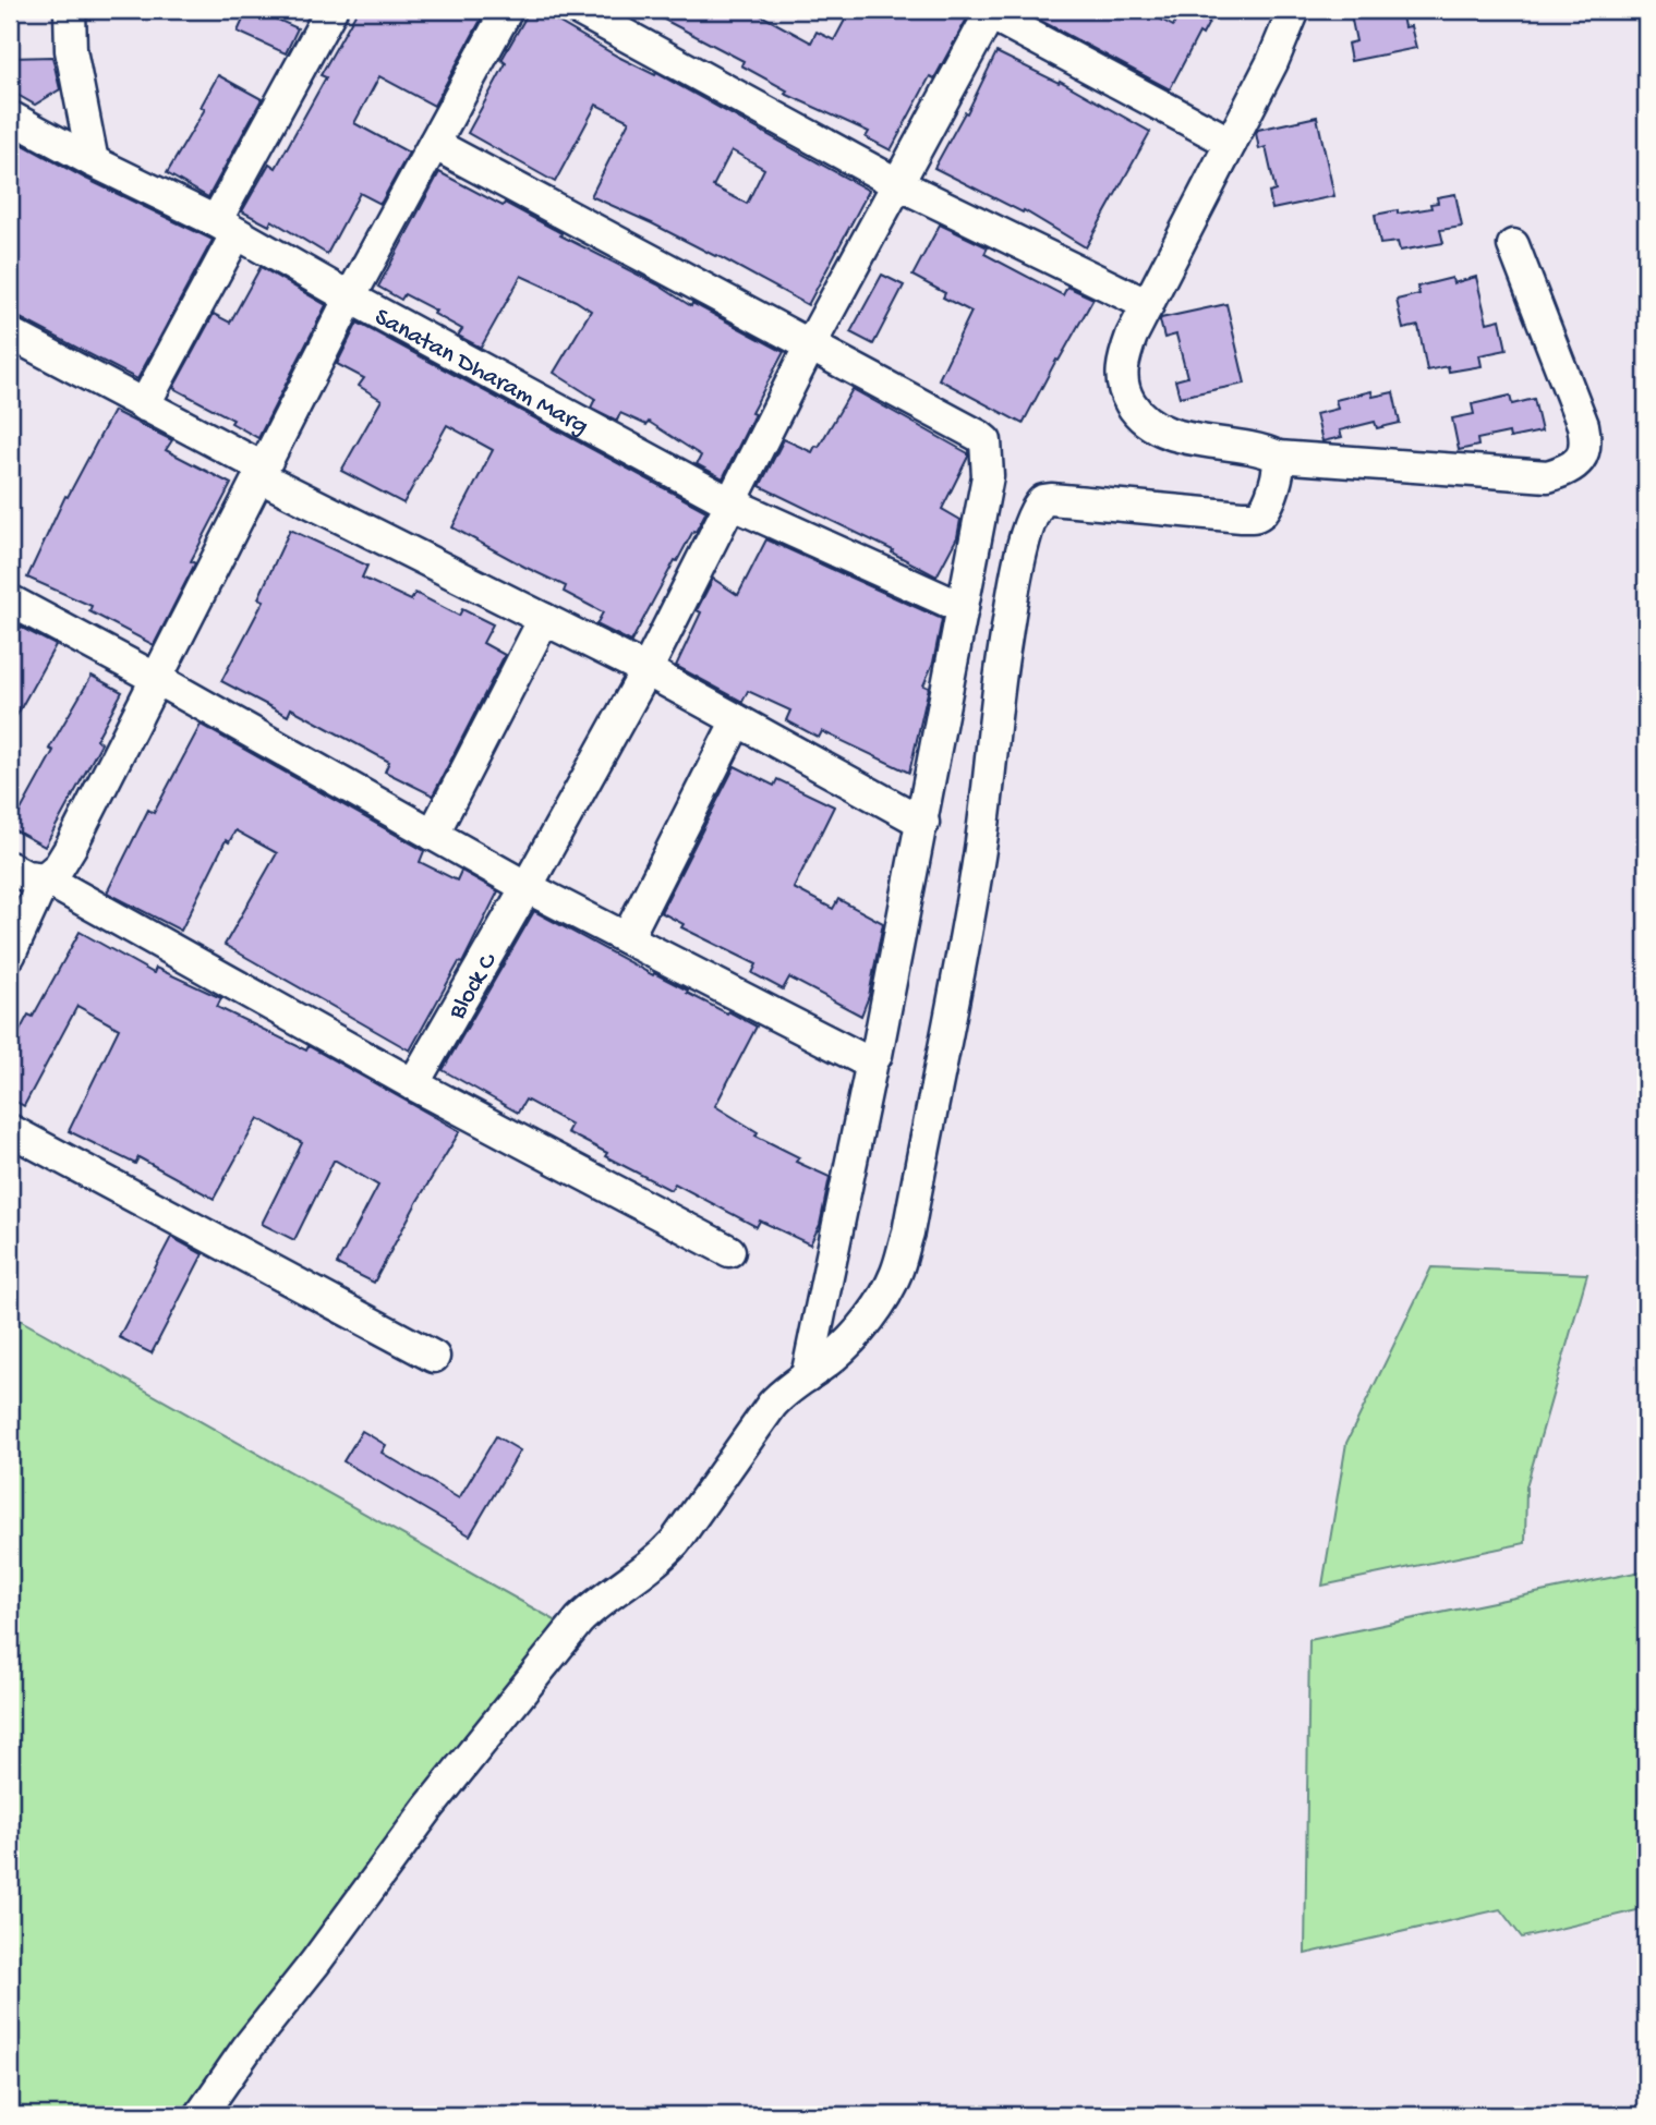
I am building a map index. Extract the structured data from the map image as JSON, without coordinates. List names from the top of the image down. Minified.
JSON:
{"streets":{"street":["Sanatan Dharam Marg","Block C"]},"crossings":[["Sanatan Dharam Marg","Block C"]]}
